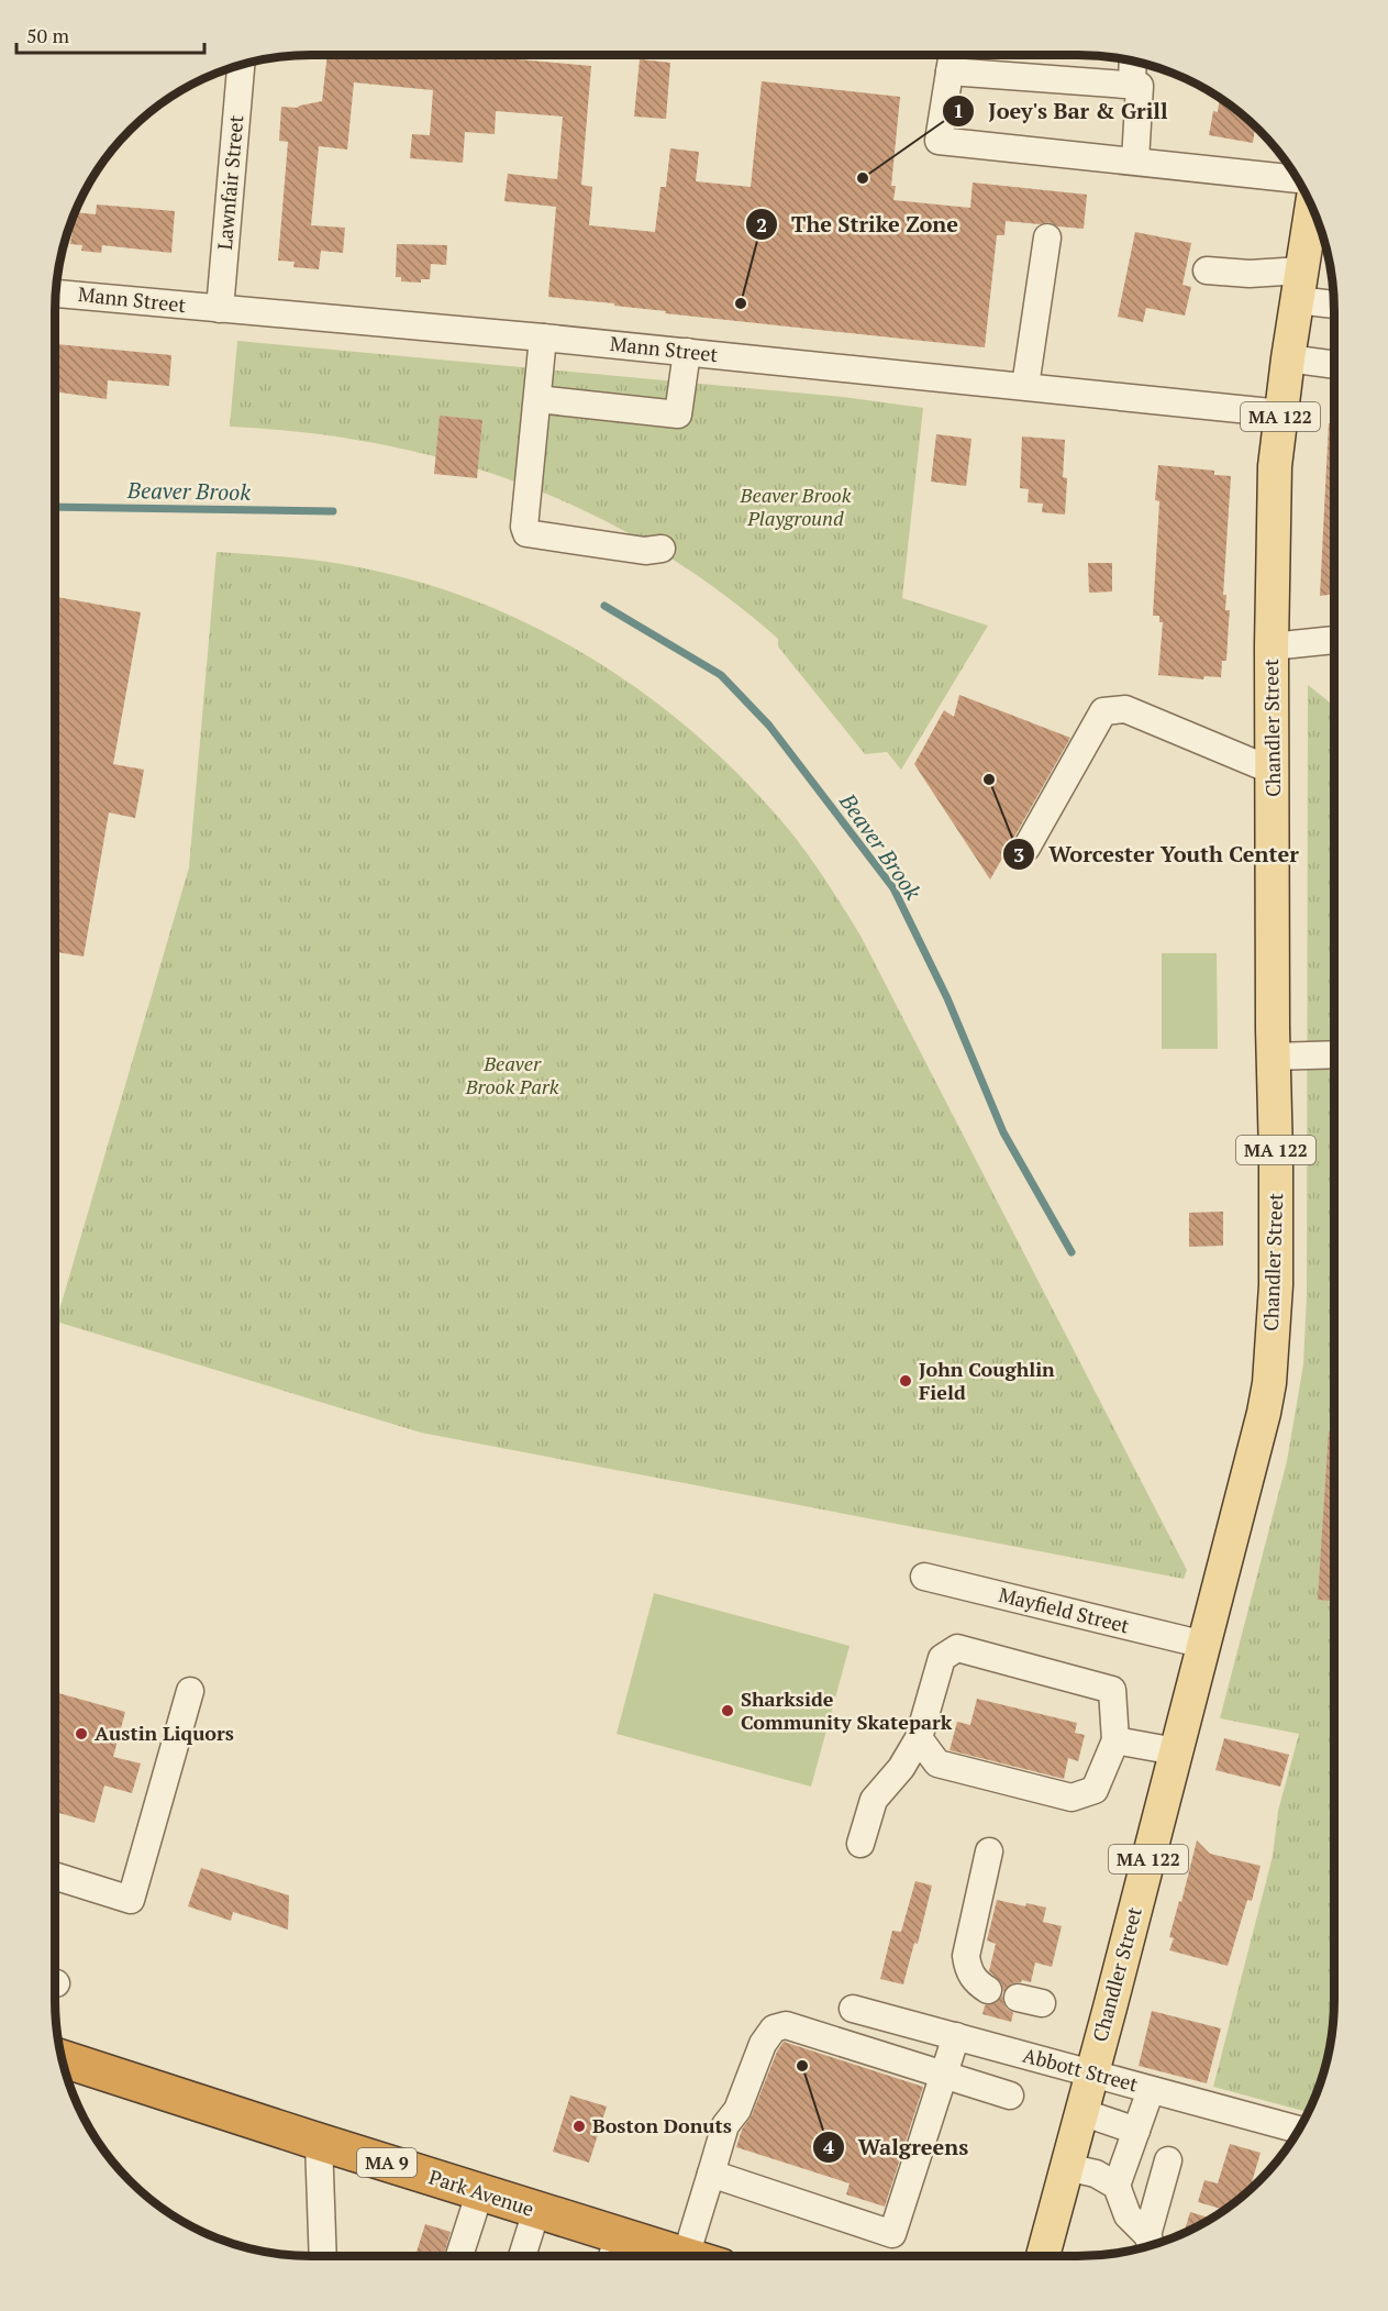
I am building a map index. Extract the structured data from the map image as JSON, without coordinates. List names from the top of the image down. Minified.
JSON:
{"streets":{"highway":["MA 9","Park Avenue"],"main road":["MA 122","Chandler Street"],"street":["Lawnfair Street","Mann Street","Mayfield Street","Abbott Street"]},"crossings":[["Lawnfair Street","Mann Street"],["Mann Street","Chandler Street"],["Chandler Street","Mayfield Street"],["Chandler Street","Abbott Street"]],"water":["Beaver Brook"],"parks":["Beaver Brook Playground","Beaver Brook Park"],"places":["Joey's Bar & Grill","The Strike Zone","Worcester Youth Center","John Coughlin Field","Sharkside Community Skatepark","Austin Liquors","Walgreens","Boston Donuts"],"scale_bar":"50 m"}
